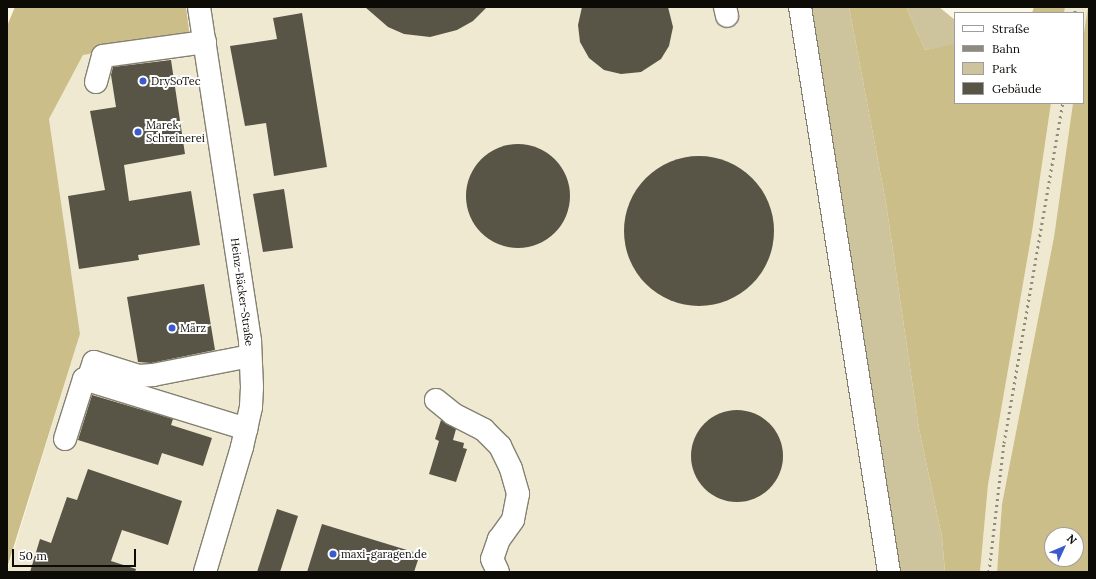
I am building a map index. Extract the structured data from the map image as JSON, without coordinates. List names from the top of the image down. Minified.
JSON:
{"streets":{"street":["Heinz-Bäcker-Straße"]},"places":["DrySoTec","Marek Schreinerei","März","maxi-garagen.de"],"legend":["Straße","Bahn","Park","Gebäude"],"scale_bar":"50 m","north":"top right"}
